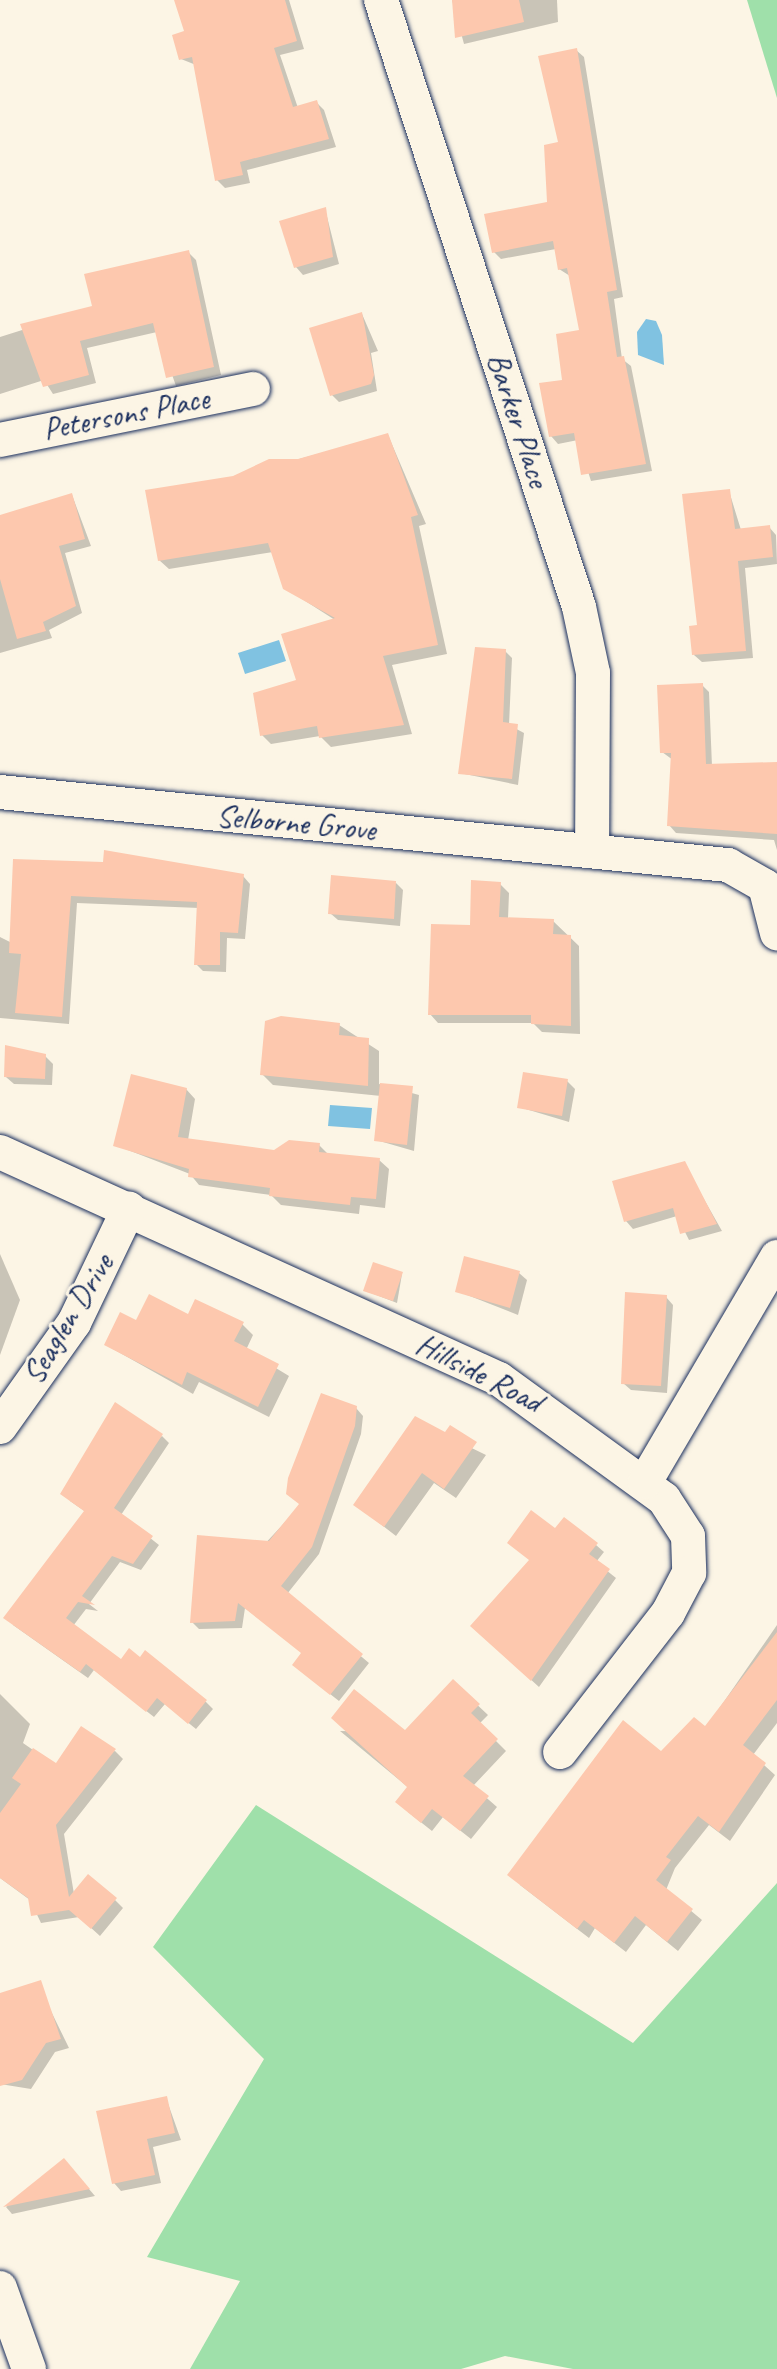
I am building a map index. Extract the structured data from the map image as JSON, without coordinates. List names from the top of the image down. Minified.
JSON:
{"streets":{"street":["Petersons Place","Barker Place","Selborne Grove","Seaglen Drive","Hillside Road"]},"crossings":[["Barker Place","Selborne Grove"],["Seaglen Drive","Hillside Road"]]}
